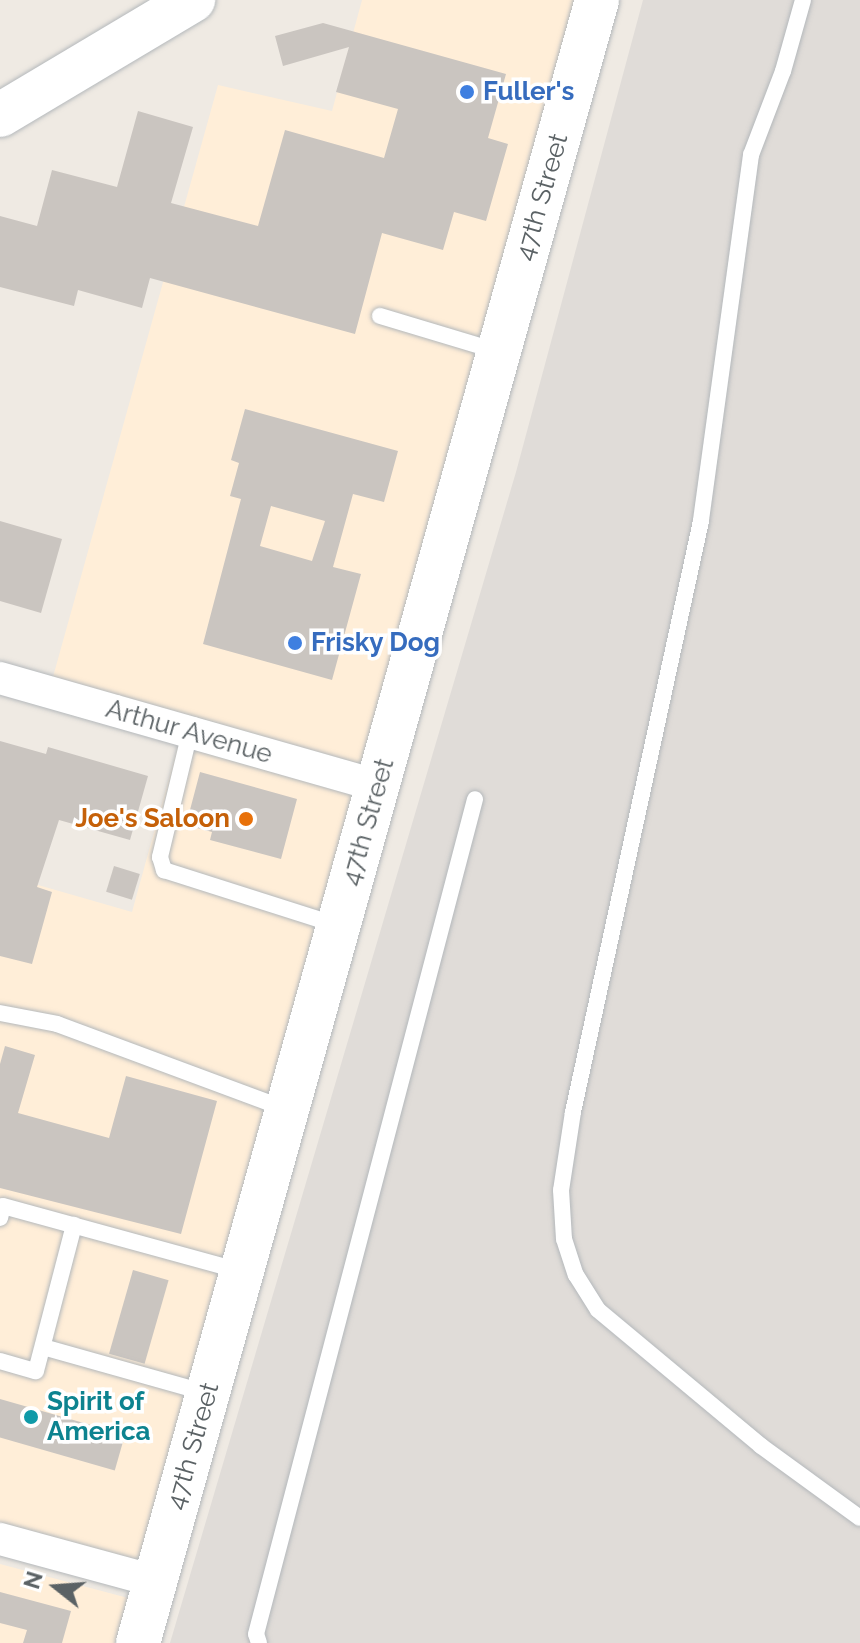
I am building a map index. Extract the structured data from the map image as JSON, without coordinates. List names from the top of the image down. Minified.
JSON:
{"streets":{"main road":["47th Street"],"street":["Arthur Avenue"]},"crossings":[["47th Street","Arthur Avenue"]],"places":["Fuller's","Frisky Dog","Joe's Saloon","Spirit of America"],"north":"left"}
